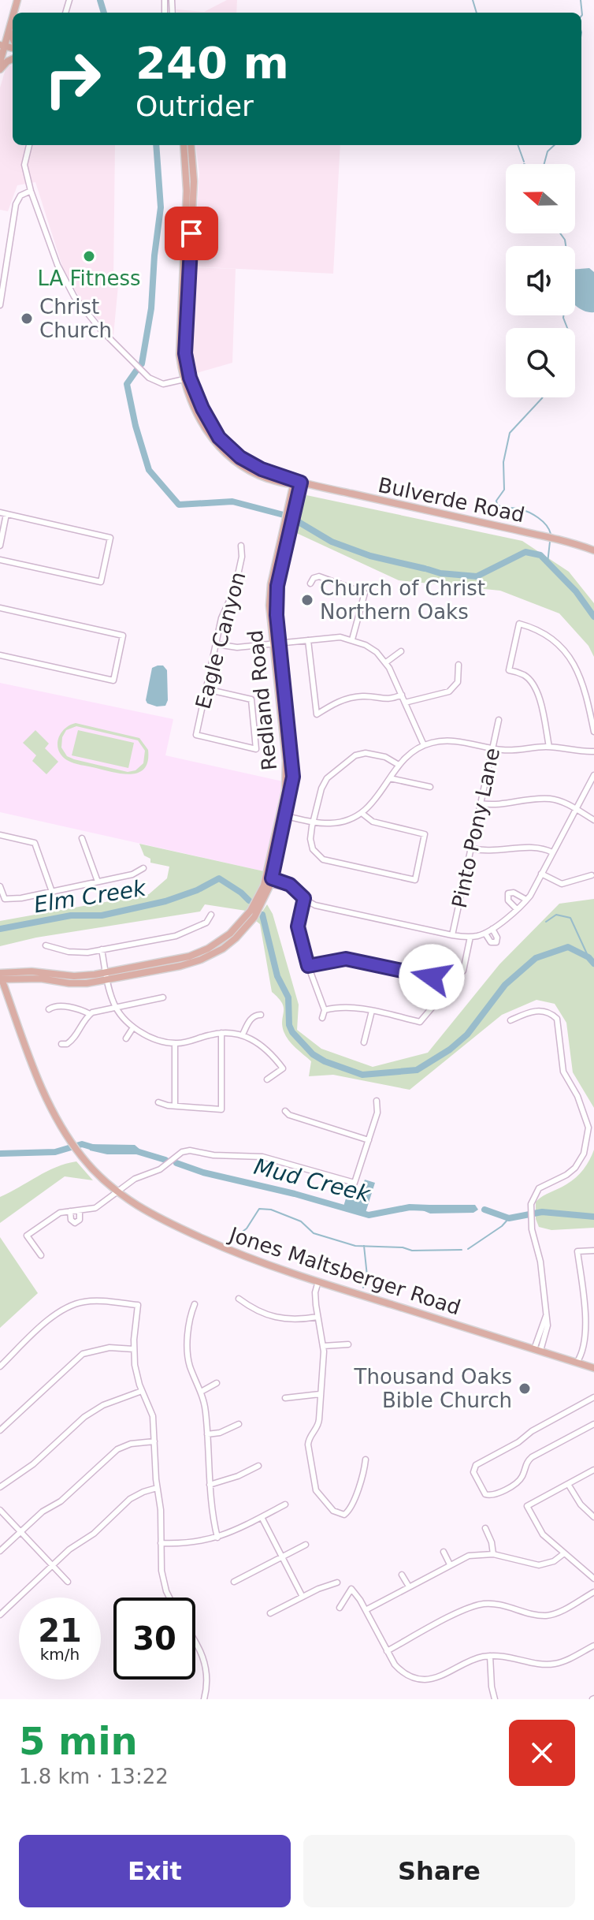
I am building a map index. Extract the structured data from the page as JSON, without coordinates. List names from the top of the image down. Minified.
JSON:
{"streets":{"main road":["Bulverde Road","Redland Road","Jones Maltsberger Road"],"street":["Eagle Canyon","Pinto Pony Lane"]},"crossings":[["Bulverde Road","Redland Road"],["Redland Road","Jones Maltsberger Road"]],"water":["Elm Creek","Mud Creek"],"places":["LA Fitness","Christ Church","Church of Christ Northern Oaks","Thousand Oaks Bible Church"],"north":"left","page":{"turn":["240 m","Outrider"],"speed":"21 km/h","limit":"30","heading":["5 min","1.8 km · 13:22"],"buttons":["Exit","Share"]}}
